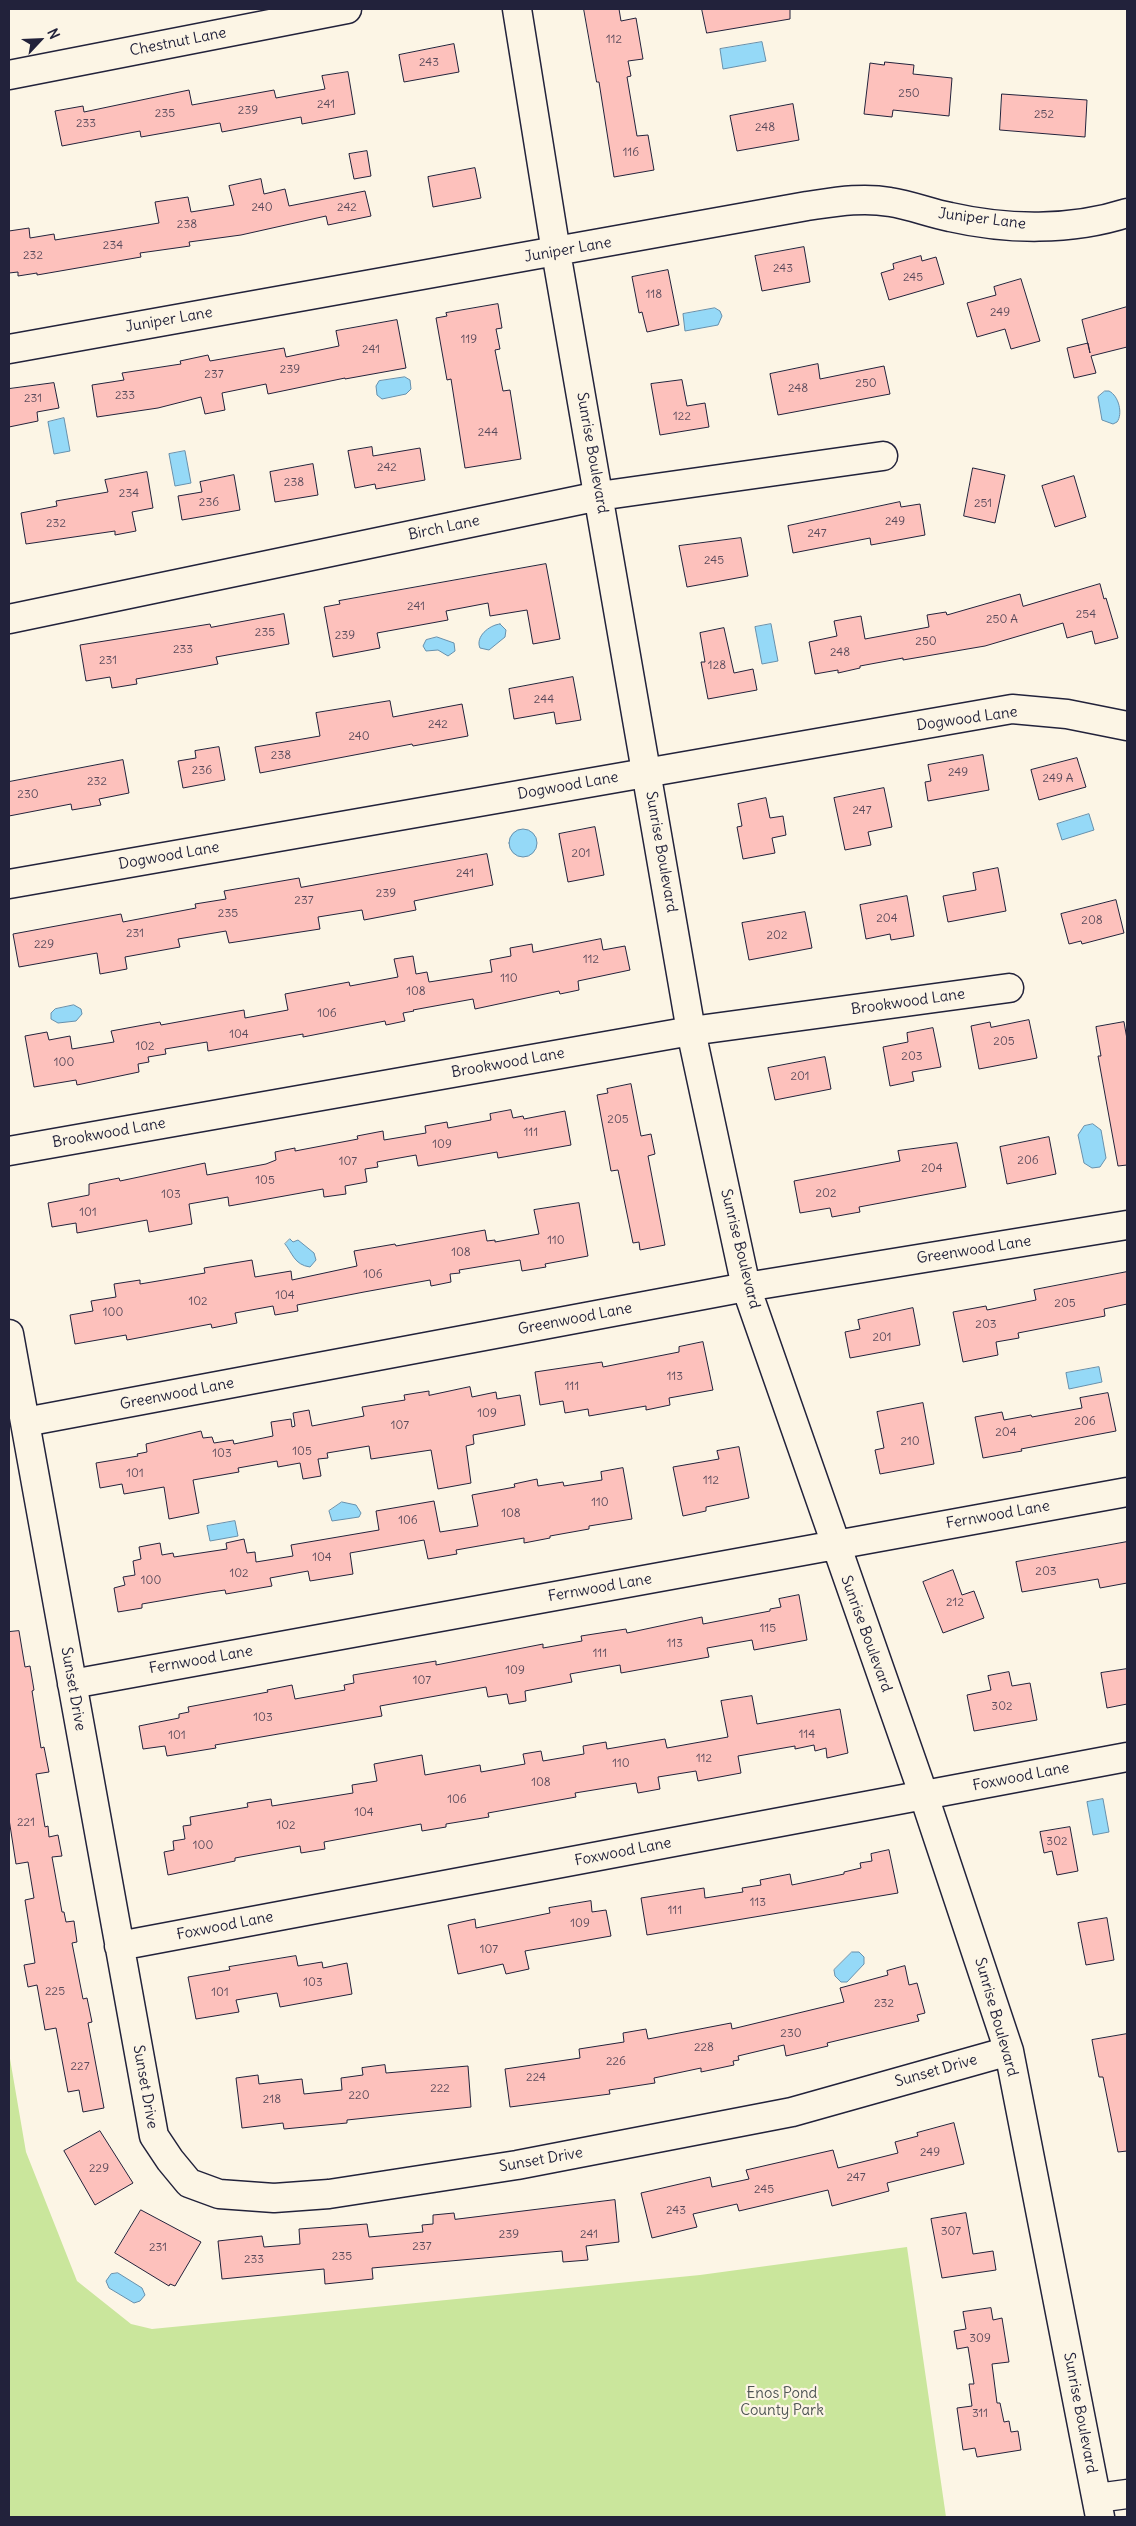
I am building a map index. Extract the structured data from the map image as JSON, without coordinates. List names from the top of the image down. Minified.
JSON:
{"streets":{"street":["Chestnut Lane","Juniper Lane","Sunrise Boulevard","Birch Lane","Dogwood Lane","Brookwood Lane","Greenwood Lane","Fernwood Lane","Sunset Drive","Foxwood Lane"]},"crossings":[["Juniper Lane","Sunrise Boulevard"],["Sunrise Boulevard","Birch Lane"],["Sunrise Boulevard","Dogwood Lane"],["Sunrise Boulevard","Brookwood Lane"],["Sunrise Boulevard","Greenwood Lane"],["Sunrise Boulevard","Fernwood Lane"],["Sunrise Boulevard","Sunset Drive"],["Sunrise Boulevard","Foxwood Lane"],["Greenwood Lane","Sunset Drive"],["Fernwood Lane","Sunset Drive"],["Sunset Drive","Foxwood Lane"]],"parks":["Enos Pond County Park"],"house_numbers":["112","243","250","241","239","235","252","233","248","116","240","242","238","234","232","243","245","118","249","119","241","239","237","250","248","233","231","122","244","242","238","234","236","251","249","232","247","245","241","254","250 A","235","239","250","233","248","231","128","244","242","240","238","236","249","249 A","232","230","247","201","241","239","237","235","204","208","231","202","229","112","110","108","106","104","205","102","203","100","201","205","111","109","206","107","204","105","202","103","101","110","108","106","104","102","205","100","203","201","113","111","109","206","107","204","210","105","103","101","112","110","108","106","104","203","102","100","212","115","113","111","109","107","302","103","114","101","112","110","108","106","104","221","102","302","100","113","111","109","107","103","225","101","232","230","228","226","227","224","222","220","218","249","229","247","245","243","307","239","241","237","231","235","233","309","311"],"north":"top right"}
